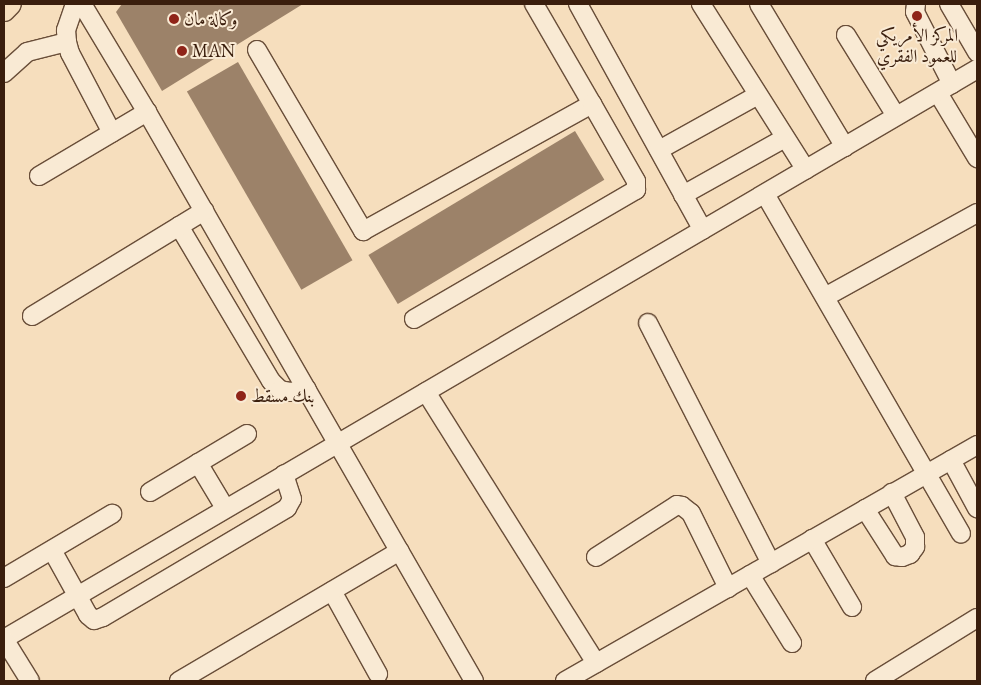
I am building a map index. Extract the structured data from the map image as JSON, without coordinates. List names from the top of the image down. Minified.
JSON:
{"places":["المركز الأمريكي للعمود الفقري","وكالة مان","MAN","بنك مسقط"]}
